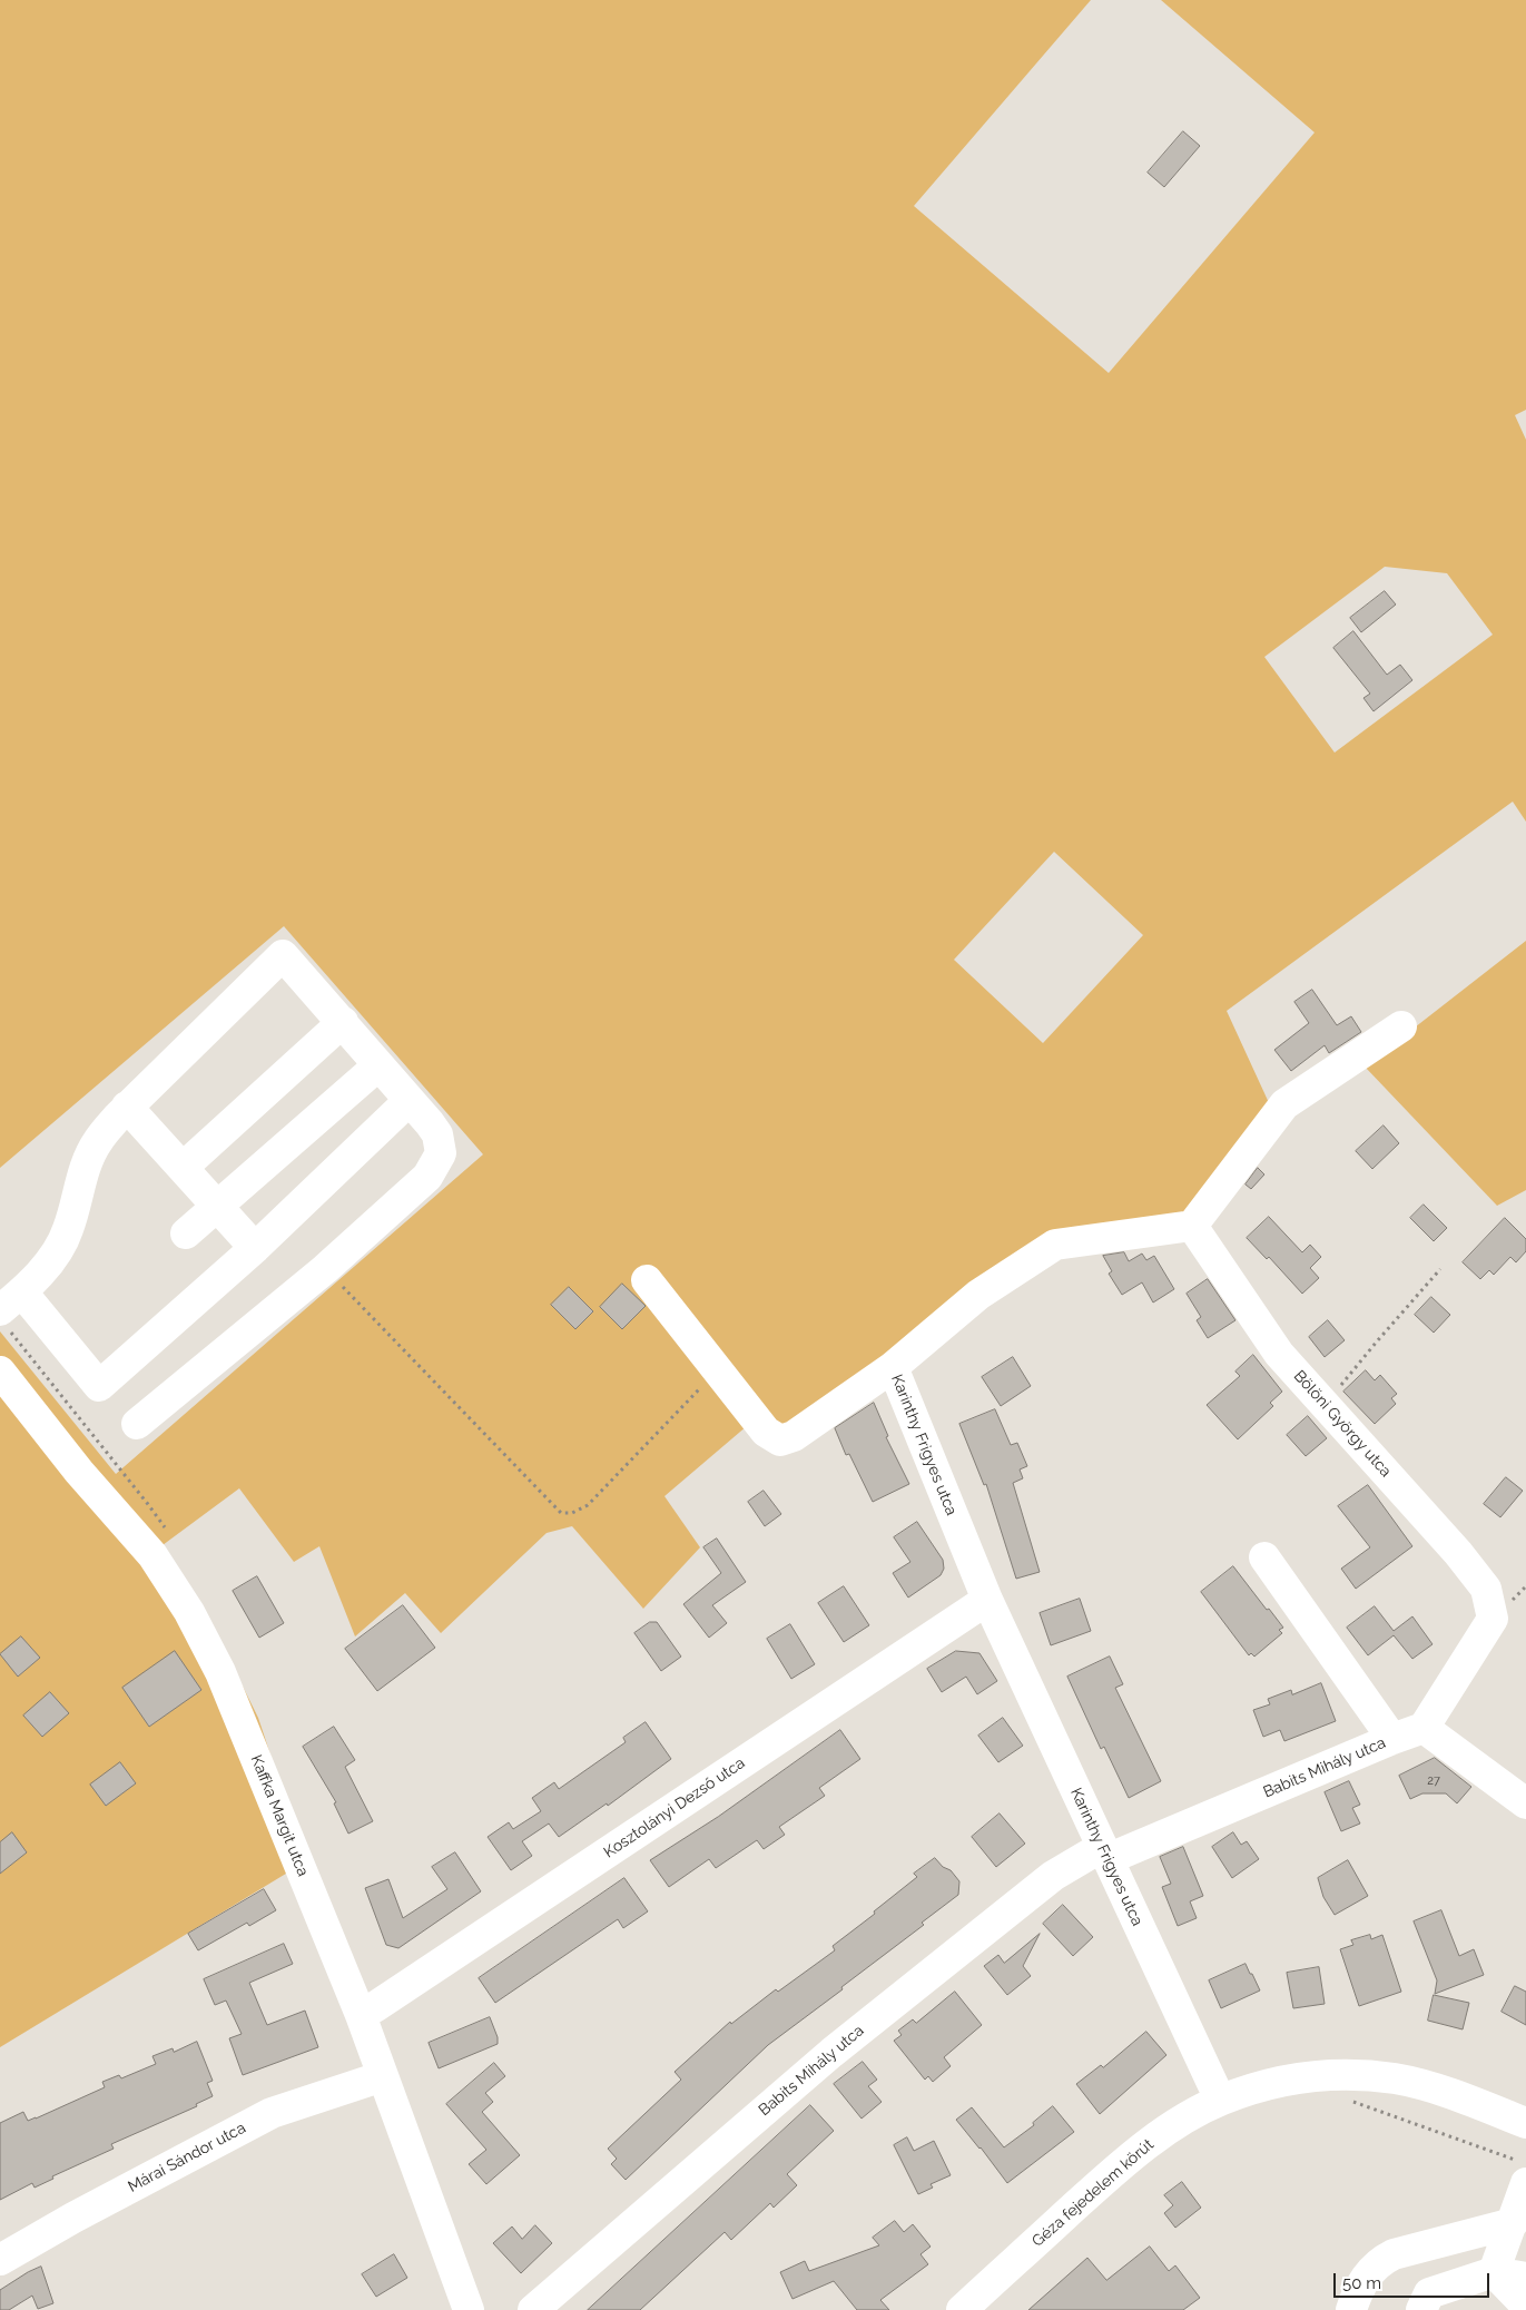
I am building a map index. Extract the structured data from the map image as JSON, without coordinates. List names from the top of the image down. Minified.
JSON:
{"streets":{"street":["Bölöni György utca","Karinthy Frigyes utca","Babits Mihály utca","Kosztolányi Dezső utca","Kaffka Margit utca","Márai Sándor utca","Géza fejedelem körút"]},"crossings":[["Bölöni György utca","Karinthy Frigyes utca"],["Bölöni György utca","Babits Mihály utca"],["Karinthy Frigyes utca","Babits Mihály utca"],["Karinthy Frigyes utca","Kosztolányi Dezső utca"],["Karinthy Frigyes utca","Géza fejedelem körút"],["Kosztolányi Dezső utca","Kaffka Margit utca"],["Kaffka Margit utca","Márai Sándor utca"]],"house_numbers":["27"],"scale_bar":"50 m"}
